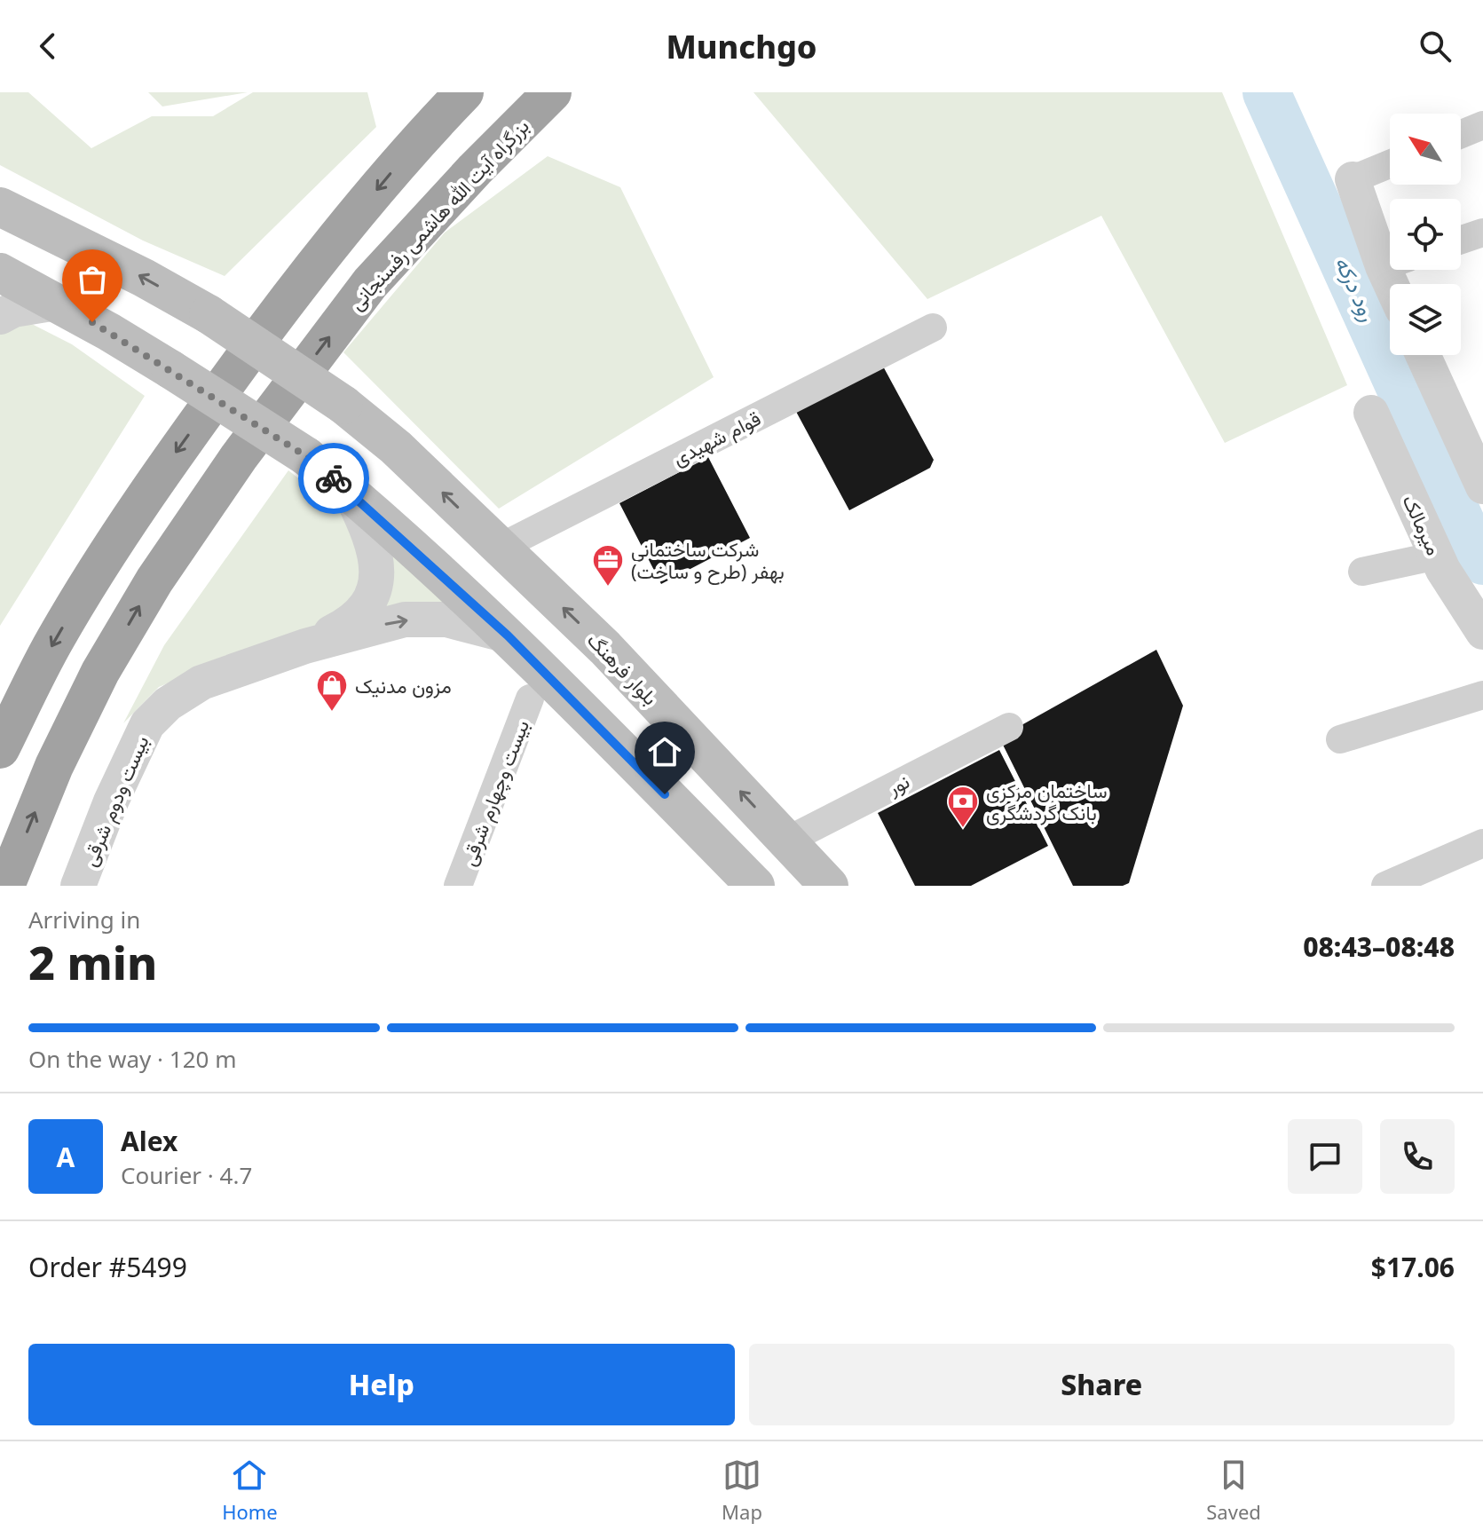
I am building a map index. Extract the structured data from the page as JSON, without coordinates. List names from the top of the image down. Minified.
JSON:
{"streets":{"highway":["بزرگراه آیت الله هاشمی رفسنجانی"],"main road":["بلوار فرهنگ"],"street":["قوام شهیدی","میرمالک","نور","بیست وچهارم شرقی","بیست ودوم شرقی"]},"crossings":[["قوام شهیدی","بلوار فرهنگ"],["بلوار فرهنگ","نور"]],"water":["رود درکه"],"places":{"office":["شرکت ساختمانی بهفر (طرح و ساخت)"],"shop":["مزون مدنیک"],"bank":["ساختمان مرکزی بانک گردشگری"]},"north":"top left","page":{"header":"Munchgo","heading":["2 min","Arriving in","08:43–08:48"],"panel":["Alex","Courier · 4.7","Order #5499","$17.06"],"bar":"On the way · 120 m","round":"A","buttons":["Help","Share"],"tabs":["Home","Map","Saved"]}}
